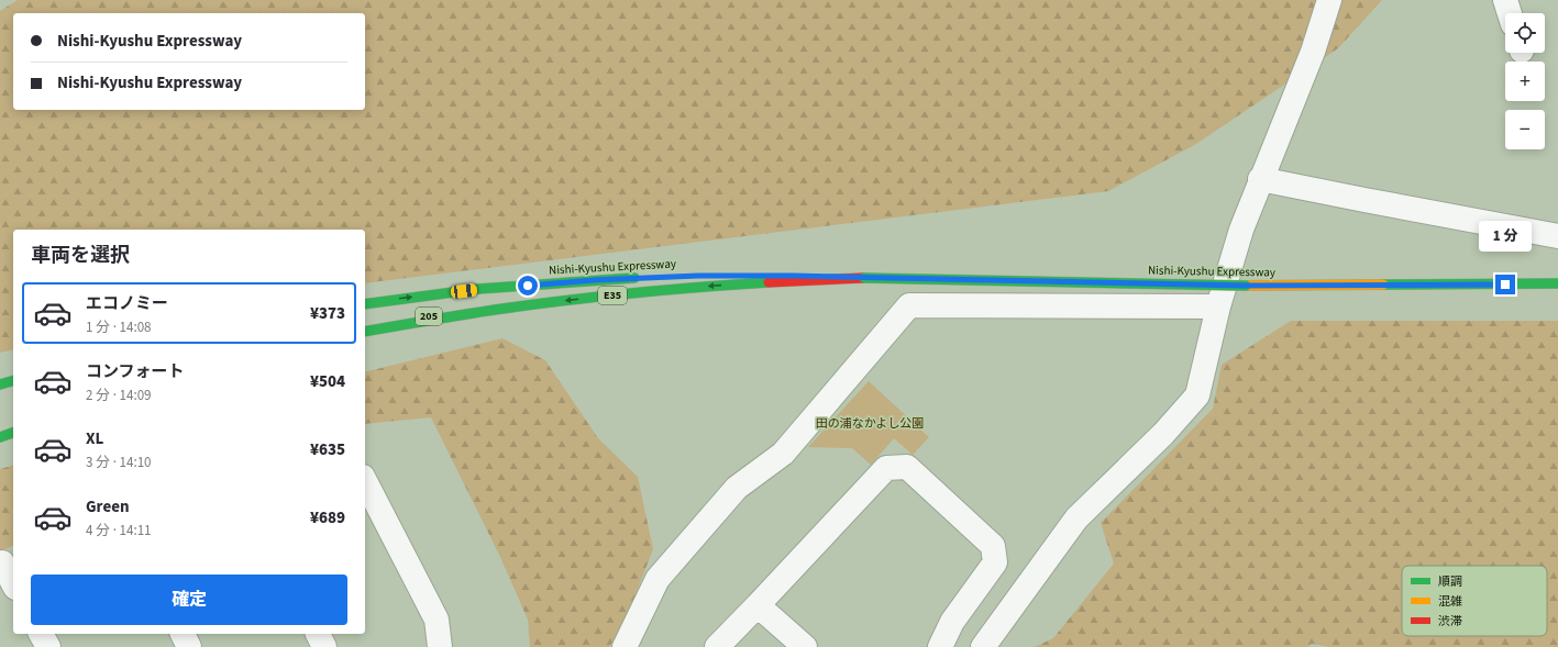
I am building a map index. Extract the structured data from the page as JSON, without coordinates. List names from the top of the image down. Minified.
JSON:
{"streets":{"highway":["Nishi-Kyushu Expressway","E35","205"]},"crossings":[["Nishi-Kyushu Expressway","205"]],"parks":["田の浦なかよし公園"],"legend":["順調","混雑","渋滞"],"page":{"map_buttons":["+","−"],"banner":["Nishi-Kyushu Expressway","Nishi-Kyushu Expressway"],"bubble":"1 分","heading":"車両を選択","list":[{"name":"エコノミー","note":"1 分 · 14:08","value":"¥373"},{"name":"コンフォート","note":"2 分 · 14:09","value":"¥504"},{"name":"XL","note":"3 分 · 14:10","value":"¥635"},{"name":"Green","note":"4 分 · 14:11","value":"¥689"}],"buttons":"確定"}}
